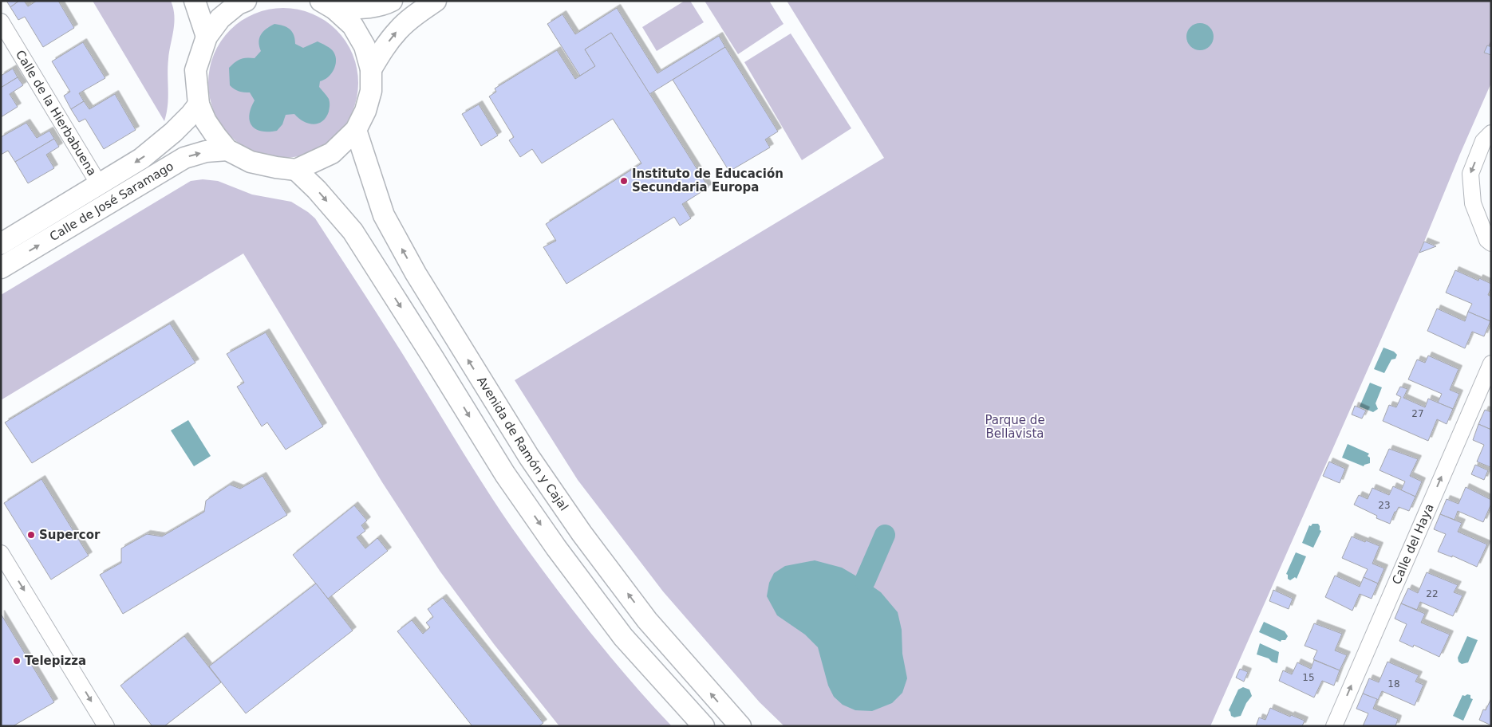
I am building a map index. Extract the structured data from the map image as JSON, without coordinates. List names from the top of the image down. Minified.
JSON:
{"streets":{"street":["Calle de la Hierbabuena","Calle de José Saramago","Avenida de Ramón y Cajal","Calle del Haya"]},"crossings":[["Calle de la Hierbabuena","Calle de José Saramago"]],"one_way":["Calle del Haya"],"parks":["Parque de Bellavista"],"places":["Instituto de Educación Secundaria Europa","Supercor","Telepizza"],"house_numbers":["27","23","22","15","18"]}
